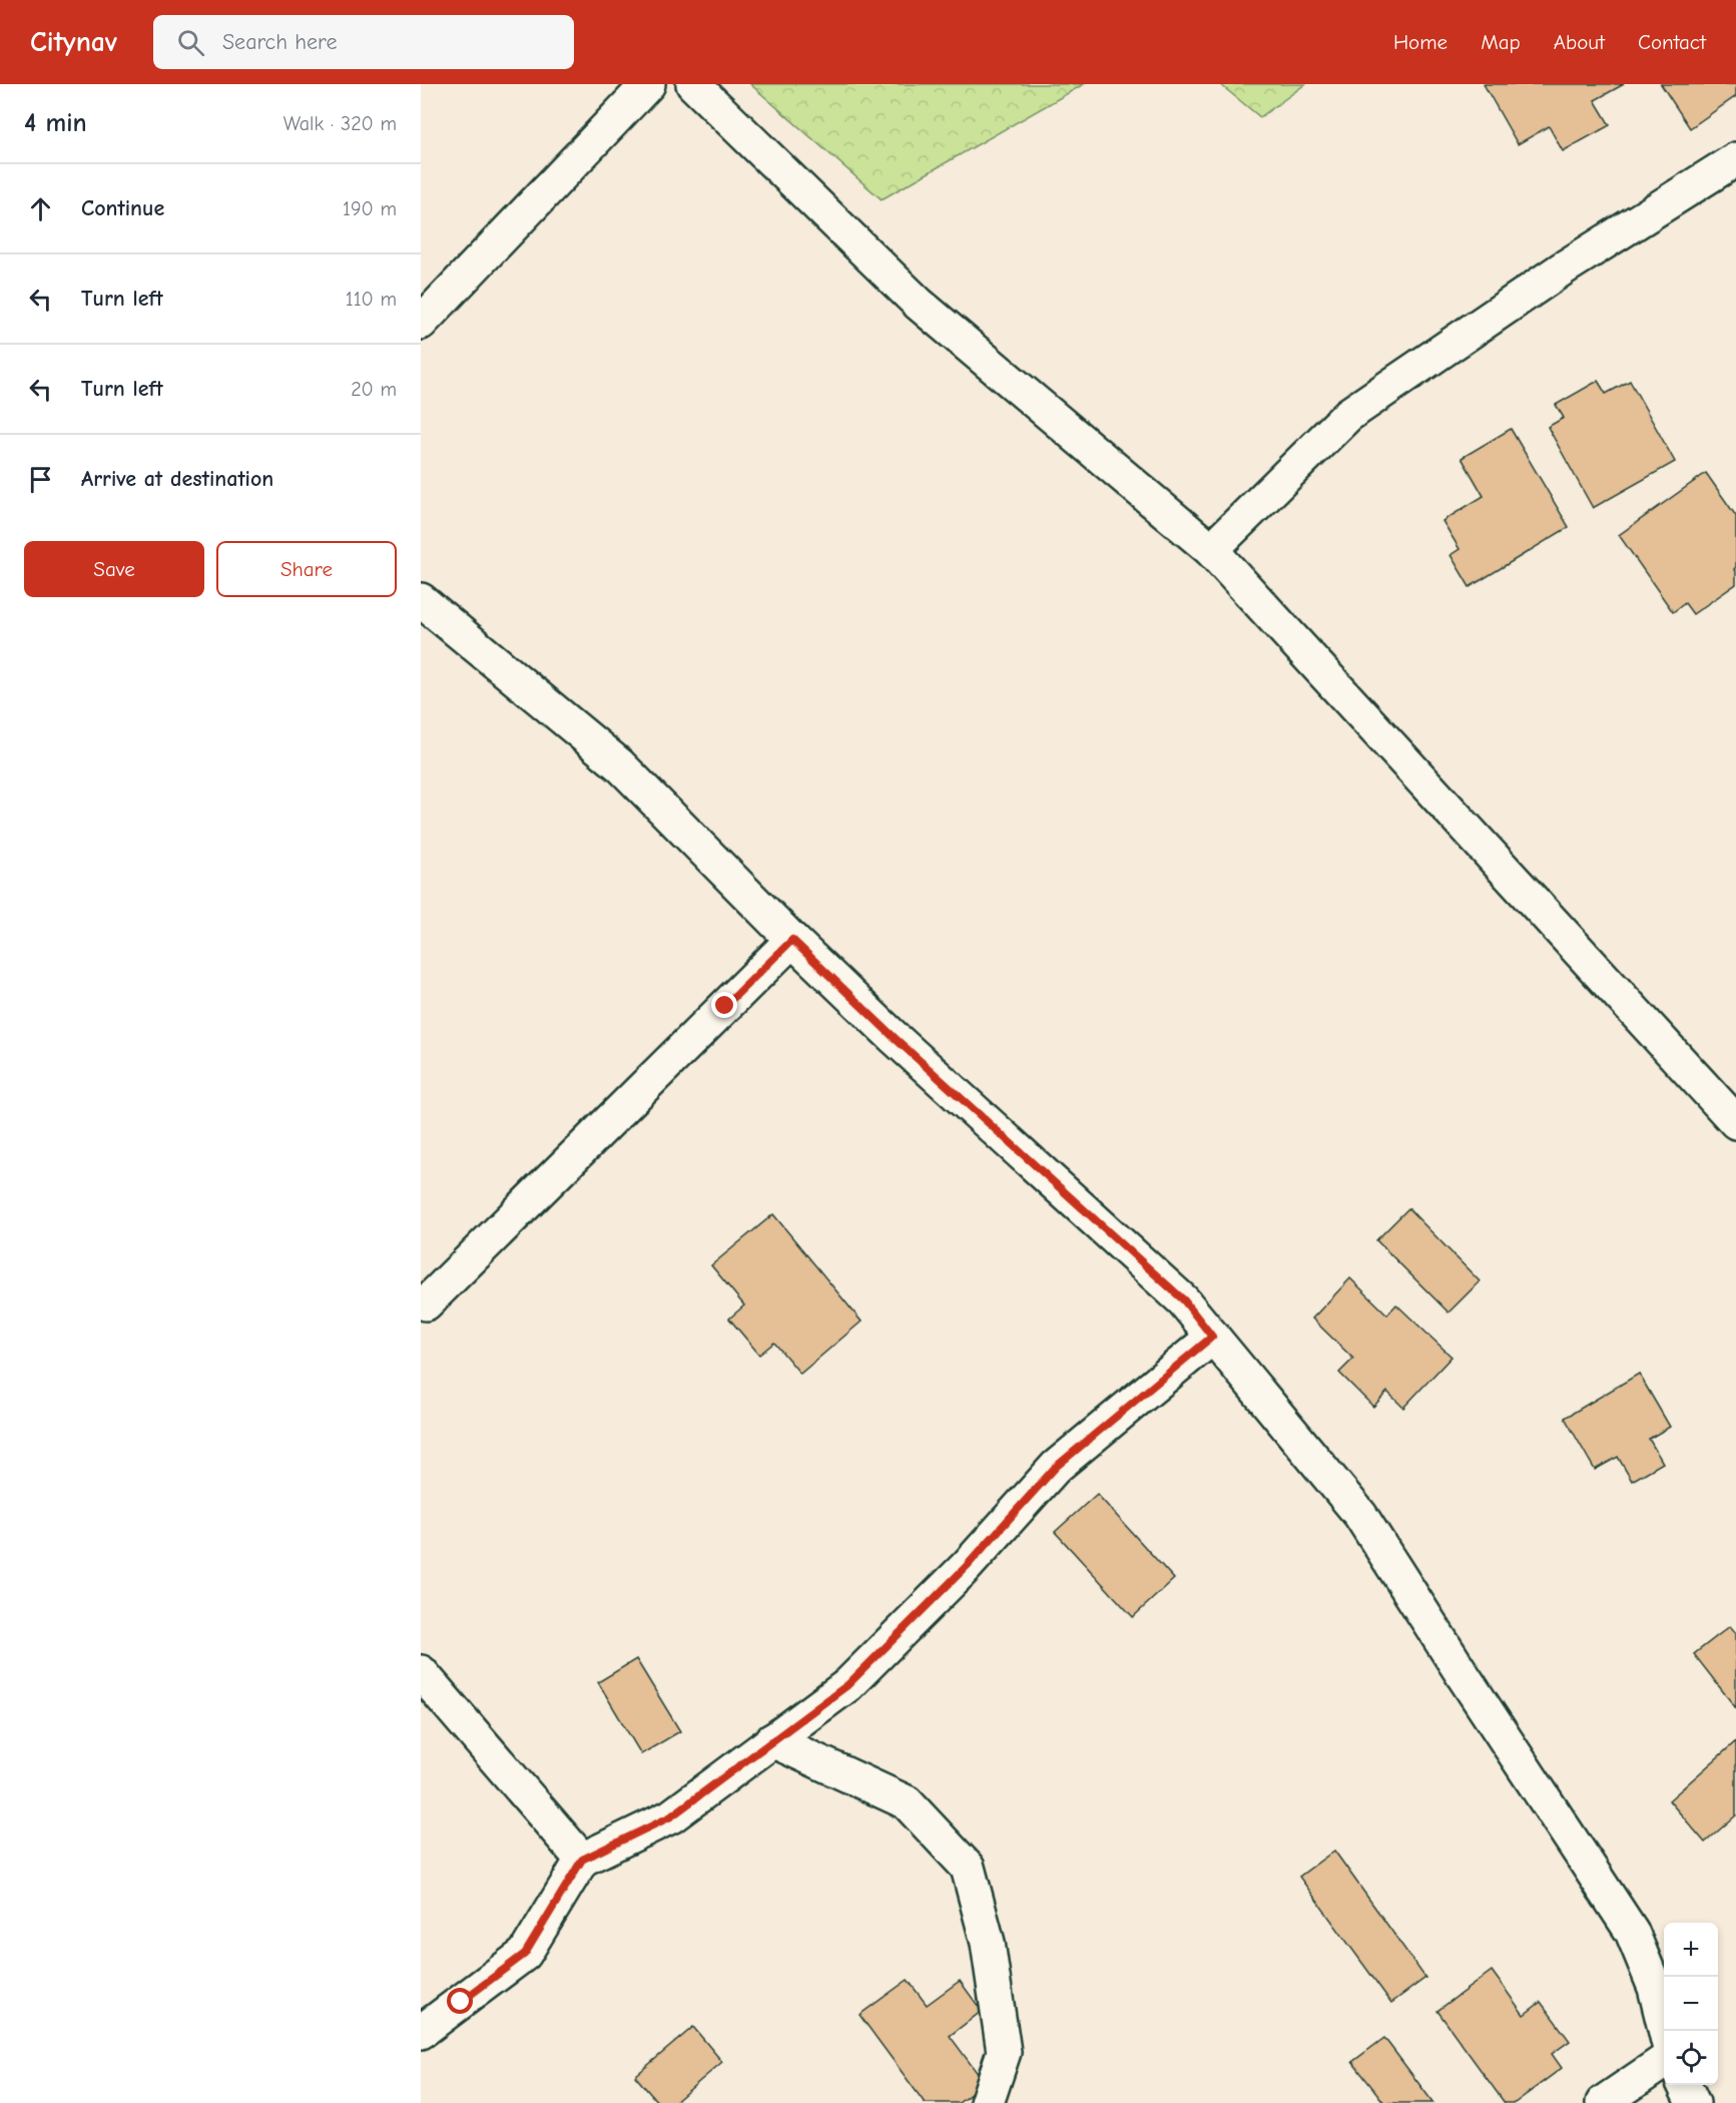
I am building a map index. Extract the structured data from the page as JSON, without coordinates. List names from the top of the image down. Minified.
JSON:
{"page":{"header":"Citynav","search":"Search here","nav":["Home","Map","About","Contact"],"heading":["4 min","Walk · 320 m"],"list":[["Continue","190 m"],["Turn left","110 m"],["Turn left","20 m"],"Arrive at destination"],"buttons":["Save","Share"],"map_buttons":["+","−"]}}
